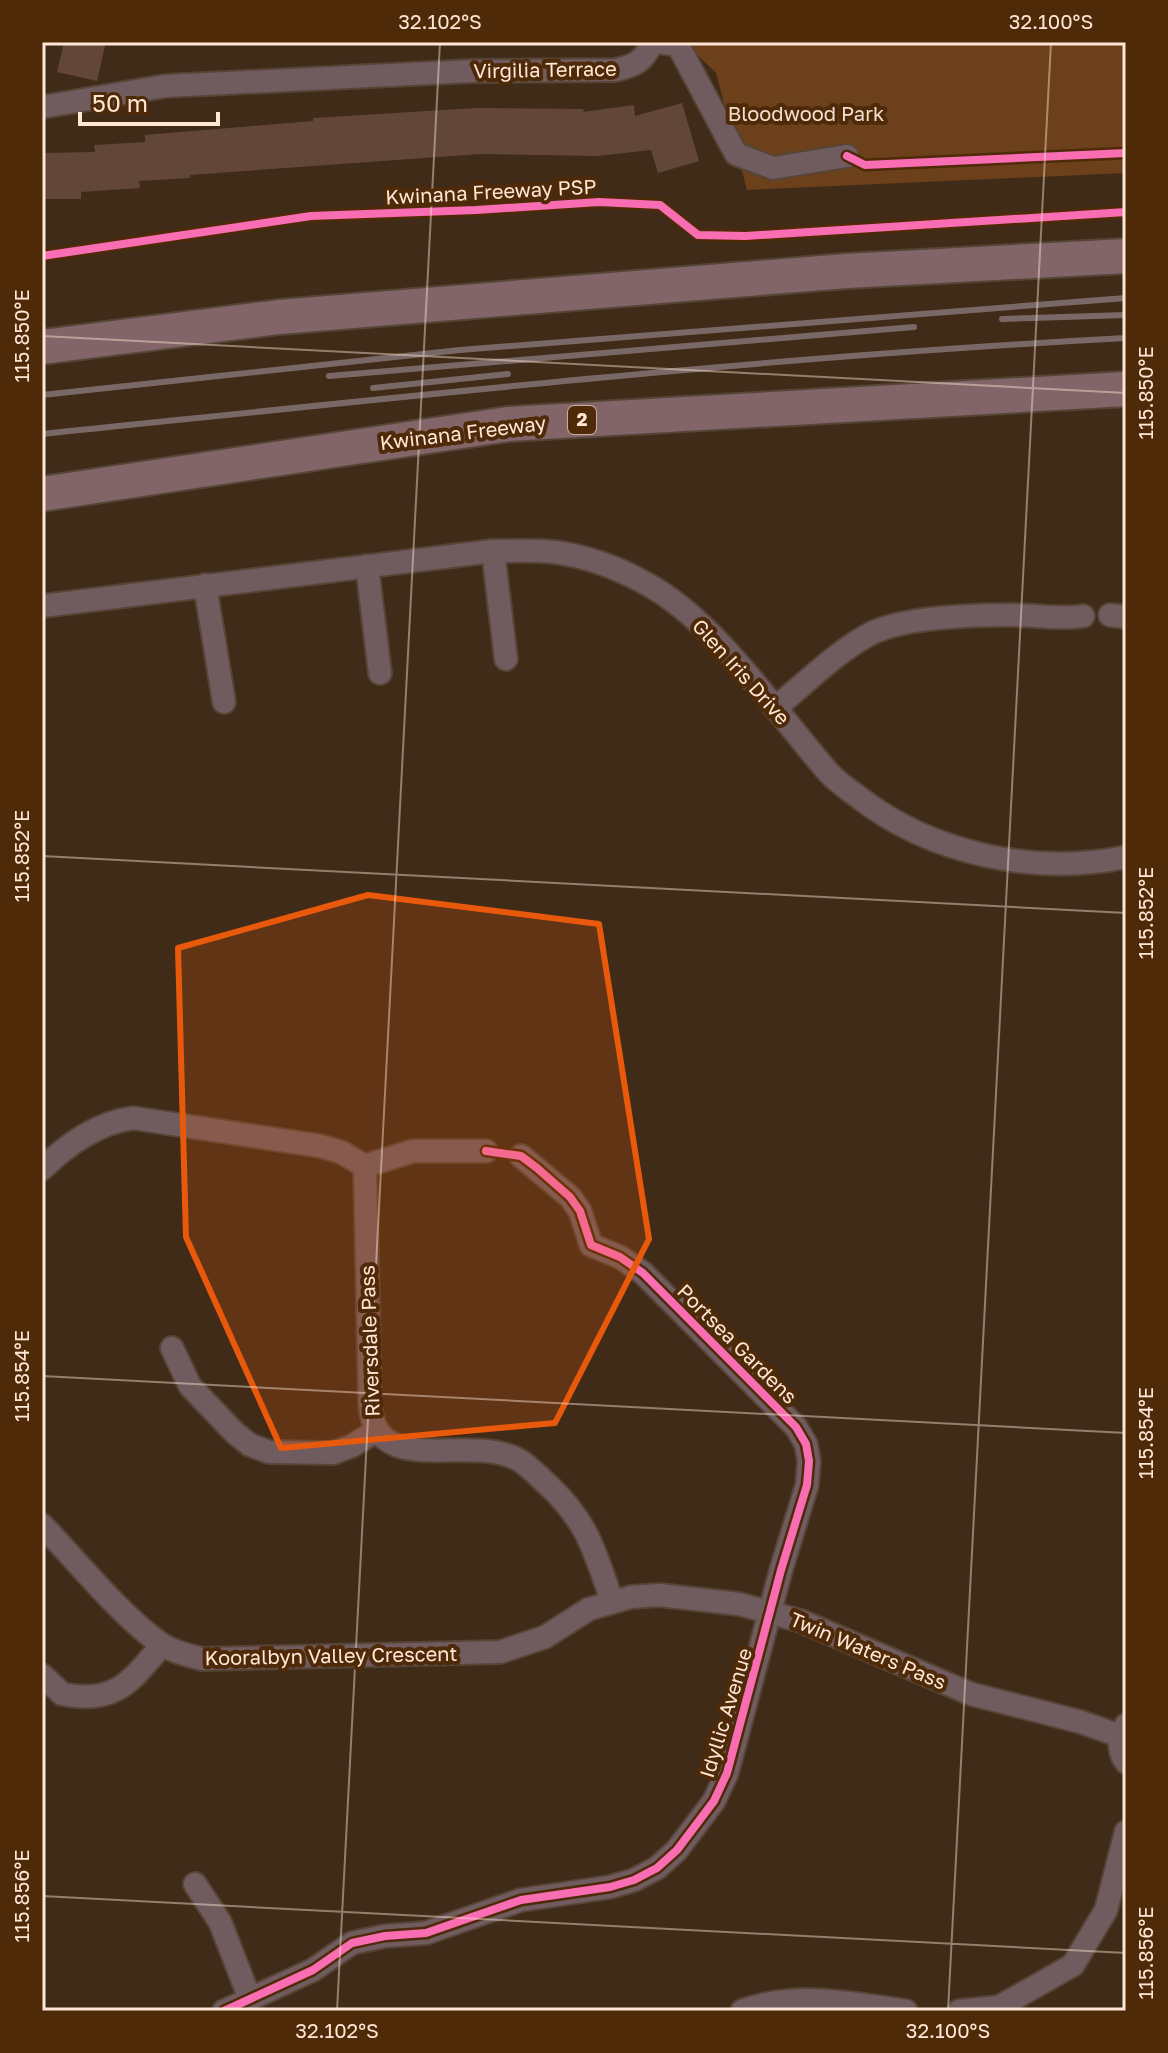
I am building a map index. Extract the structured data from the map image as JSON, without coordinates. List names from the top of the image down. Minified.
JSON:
{"streets":{"highway":["2","Kwinana Freeway"],"street":["Virgilia Terrace","Glen Iris Drive","Riversdale Pass","Portsea Gardens","Twin Waters Pass","Kooralbyn Valley Crescent","Idyllic Avenue"],"cycle path":["Kwinana Freeway PSP"]},"crossings":[["Riversdale Pass","Twin Waters Pass"],["Riversdale Pass","Kooralbyn Valley Crescent"],["Portsea Gardens","Twin Waters Pass"],["Portsea Gardens","Idyllic Avenue"],["Twin Waters Pass","Kooralbyn Valley Crescent"],["Twin Waters Pass","Idyllic Avenue"]],"parks":["Bloodwood Park"],"scale_bar":"50 m","coordinates":["32.102°S","32.100°S","115.850°E","115.852°E","115.854°E","115.856°E"]}
